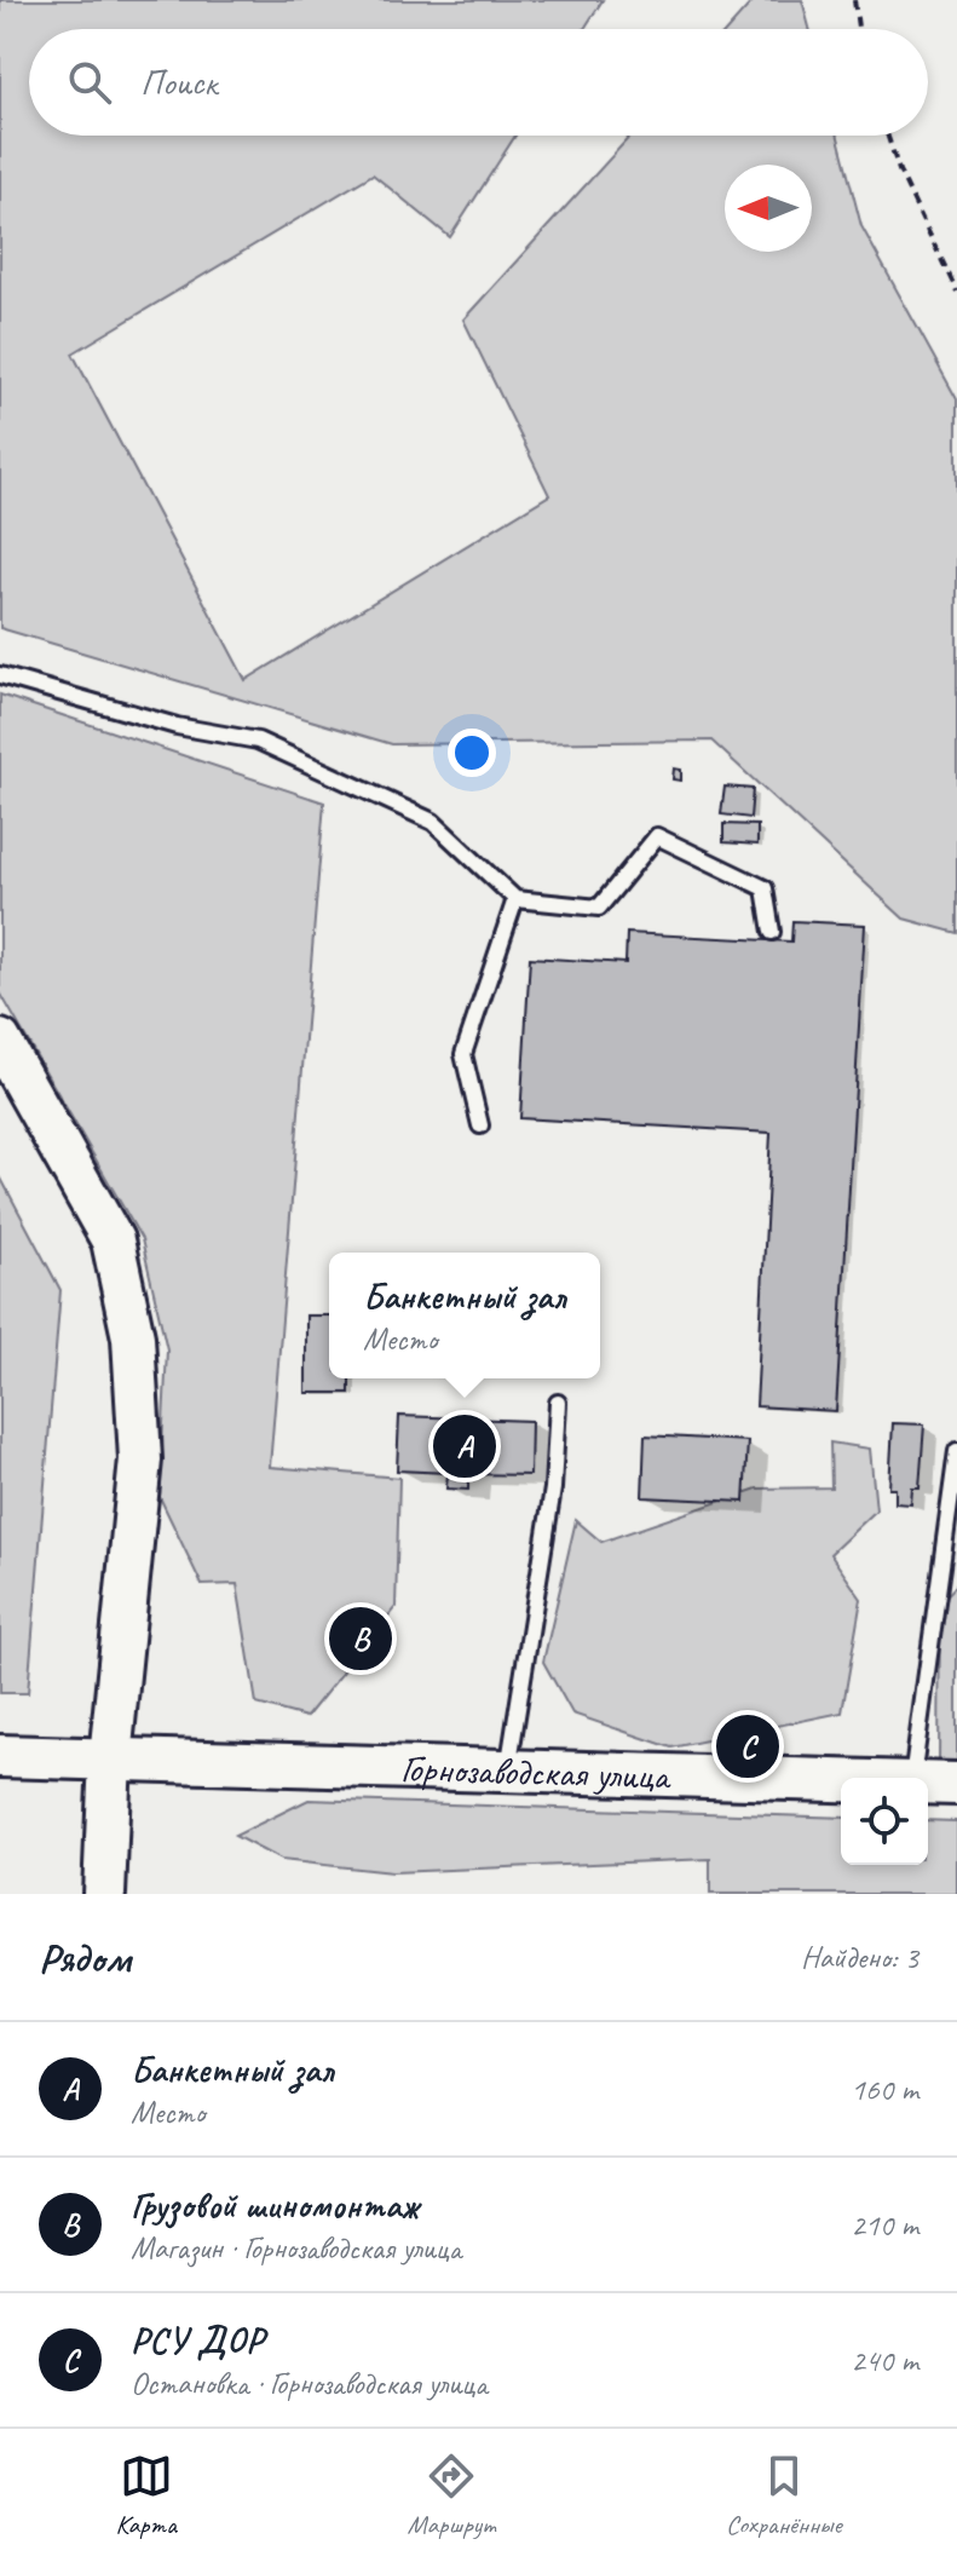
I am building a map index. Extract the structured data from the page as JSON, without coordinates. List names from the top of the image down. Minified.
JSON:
{"streets":{"main road":["Горнозаводская улица"]},"north":"left","page":{"search":"Поиск","popup":["Банкетный зал","Место"],"pins":["A","B","C"],"heading":["Рядом","Найдено: 3"],"list":[{"mark":"A","name":"Банкетный зал","note":"Место","value":"160 m"},{"mark":"B","name":"Грузовой шиномонтаж","note":"Магазин · Горнозаводская улица","value":"210 m"},{"mark":"C","name":"РСУ ДОР","note":"Остановка · Горнозаводская улица","value":"240 m"}],"nav":["Карта","Маршрут","Сохранённые"]}}
